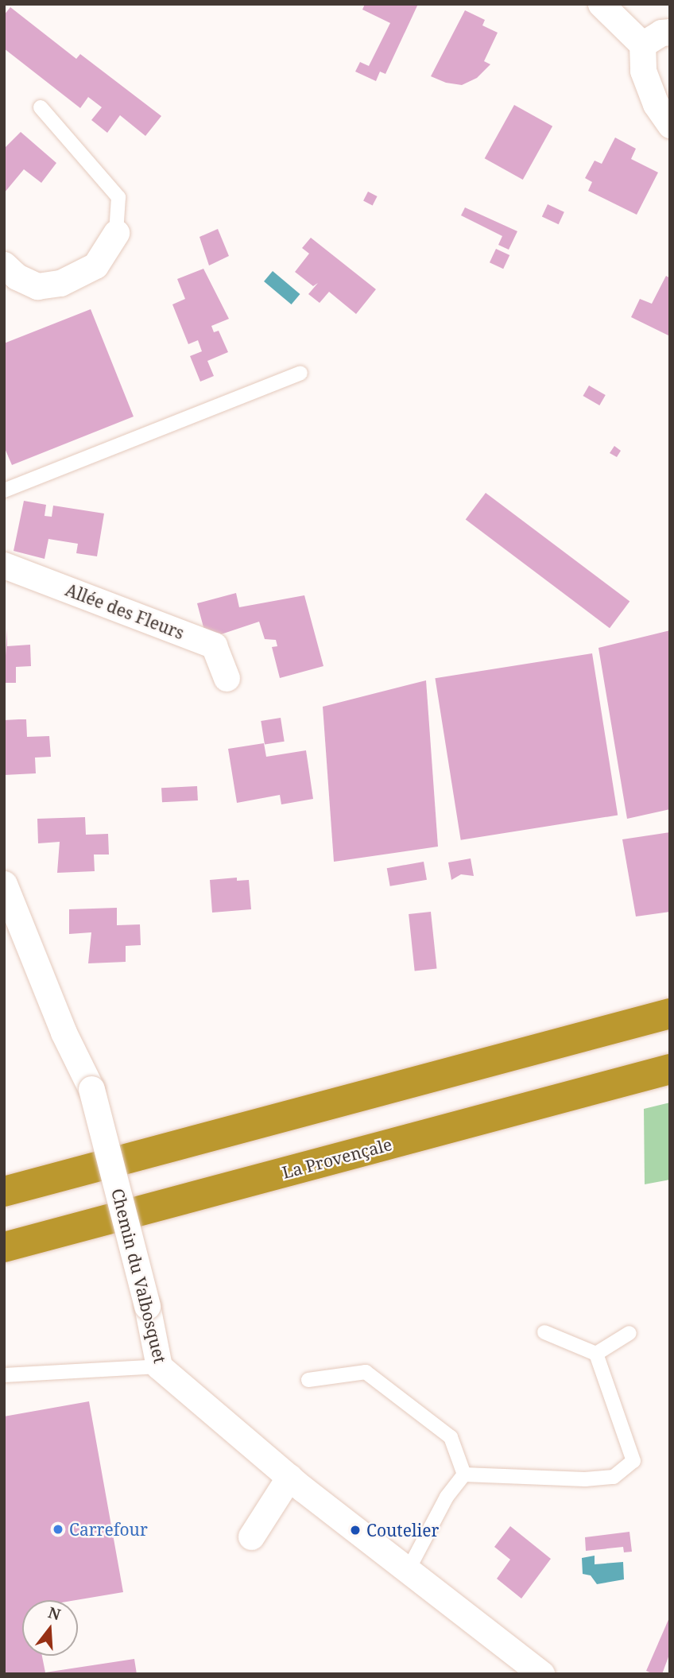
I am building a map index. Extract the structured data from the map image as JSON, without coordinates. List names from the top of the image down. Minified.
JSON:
{"streets":{"highway":["La Provençale"],"street":["Allée des Fleurs","Chemin du Valbosquet"]},"places":["Carrefour","Coutelier"],"north":"top"}
